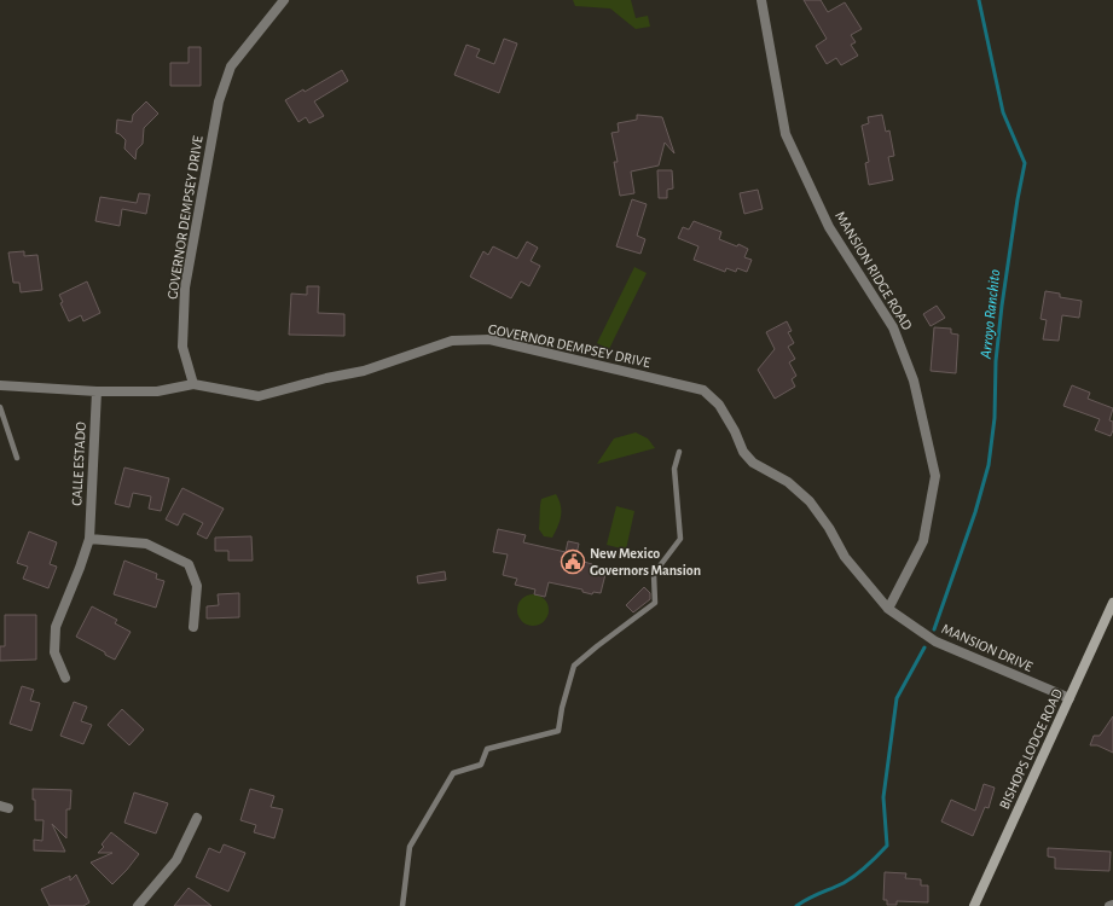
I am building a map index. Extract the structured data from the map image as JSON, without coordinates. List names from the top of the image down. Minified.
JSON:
{"streets":{"street":["GOVERNOR DEMPSEY DRIVE","MANSION RIDGE ROAD","CALLE ESTADO","MANSION DRIVE","BISHOPS LODGE ROAD"]},"crossings":[["GOVERNOR DEMPSEY DRIVE","MANSION DRIVE"],["MANSION RIDGE ROAD","MANSION DRIVE"],["MANSION DRIVE","BISHOPS LODGE ROAD"]],"water":["Arroyo Ranchito"],"places":{"public building":["New Mexico Governors Mansion"]}}
